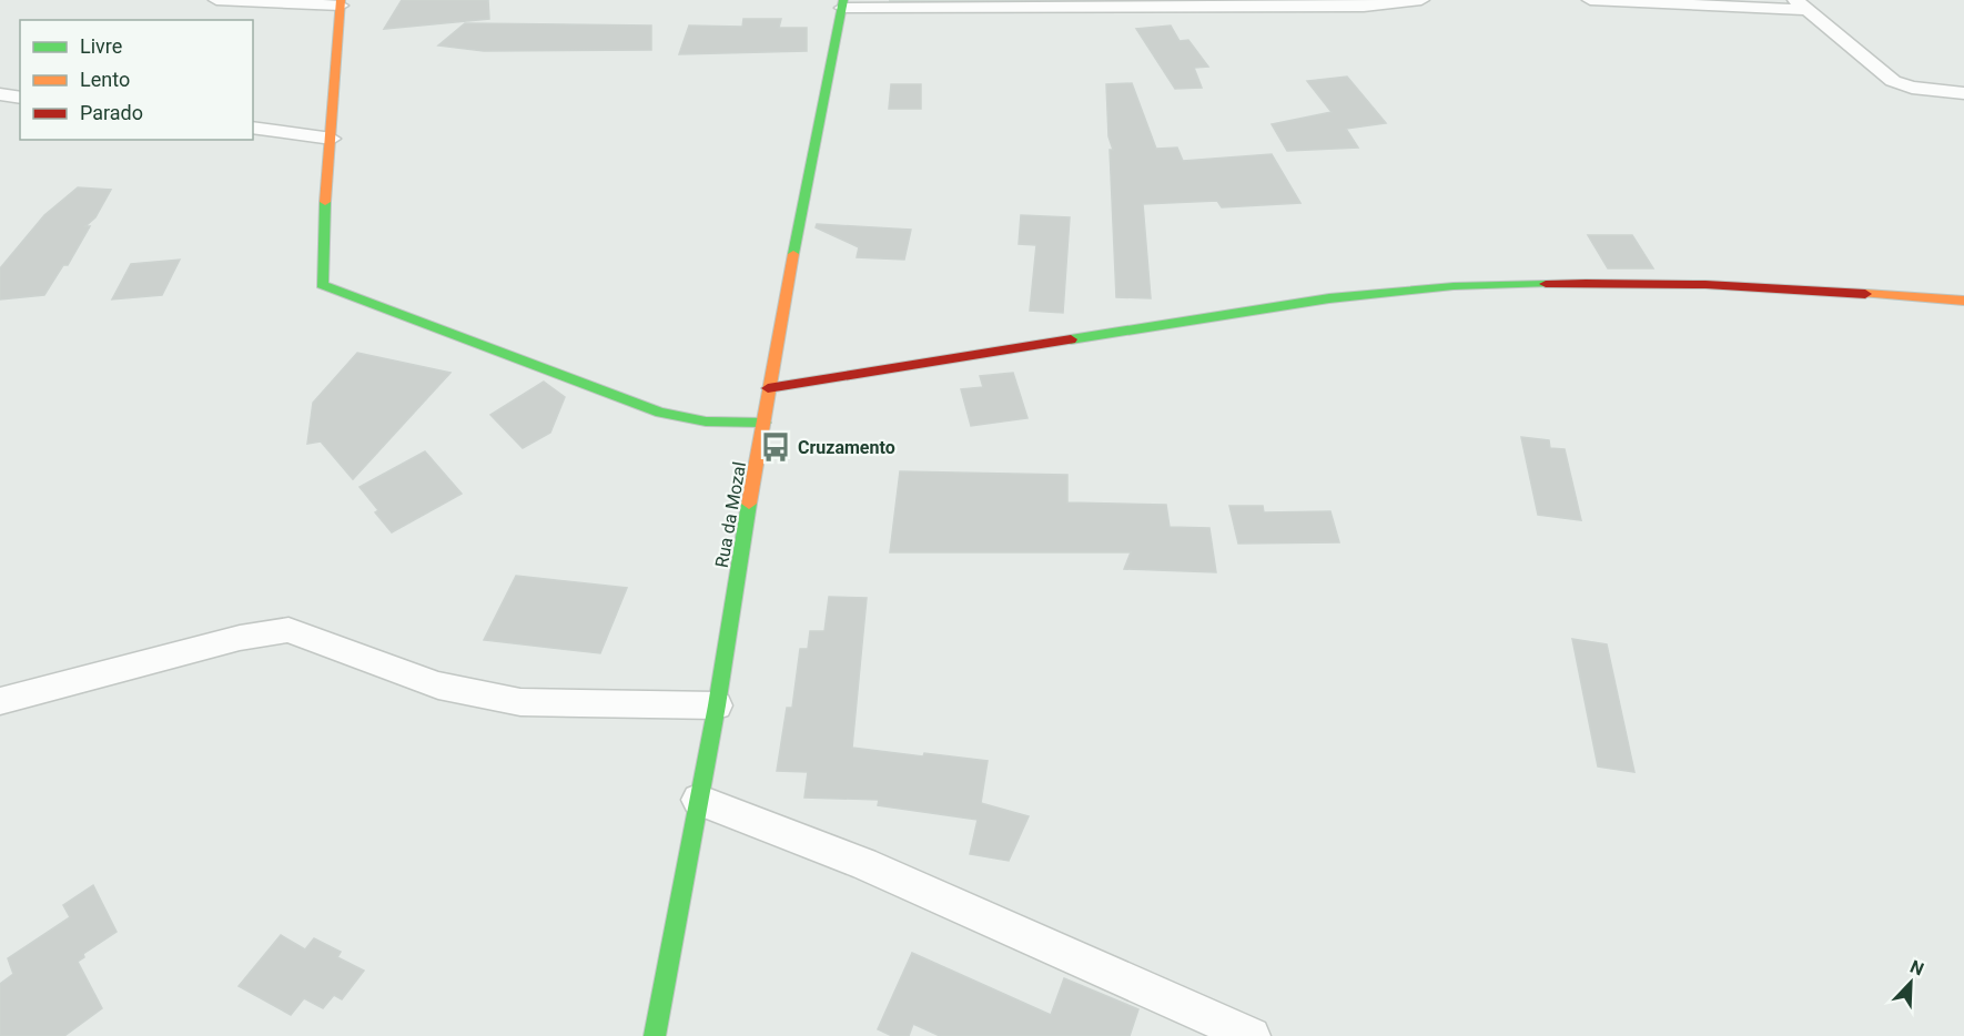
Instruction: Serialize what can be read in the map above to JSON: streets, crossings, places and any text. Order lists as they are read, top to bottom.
{
  "streets": {
    "street": ["Rua da Mozal"]
  },
  "places": {
    "bus stop": ["Cruzamento"]
  },
  "legend": ["Livre", "Lento", "Parado"],
  "north": "top right"
}
